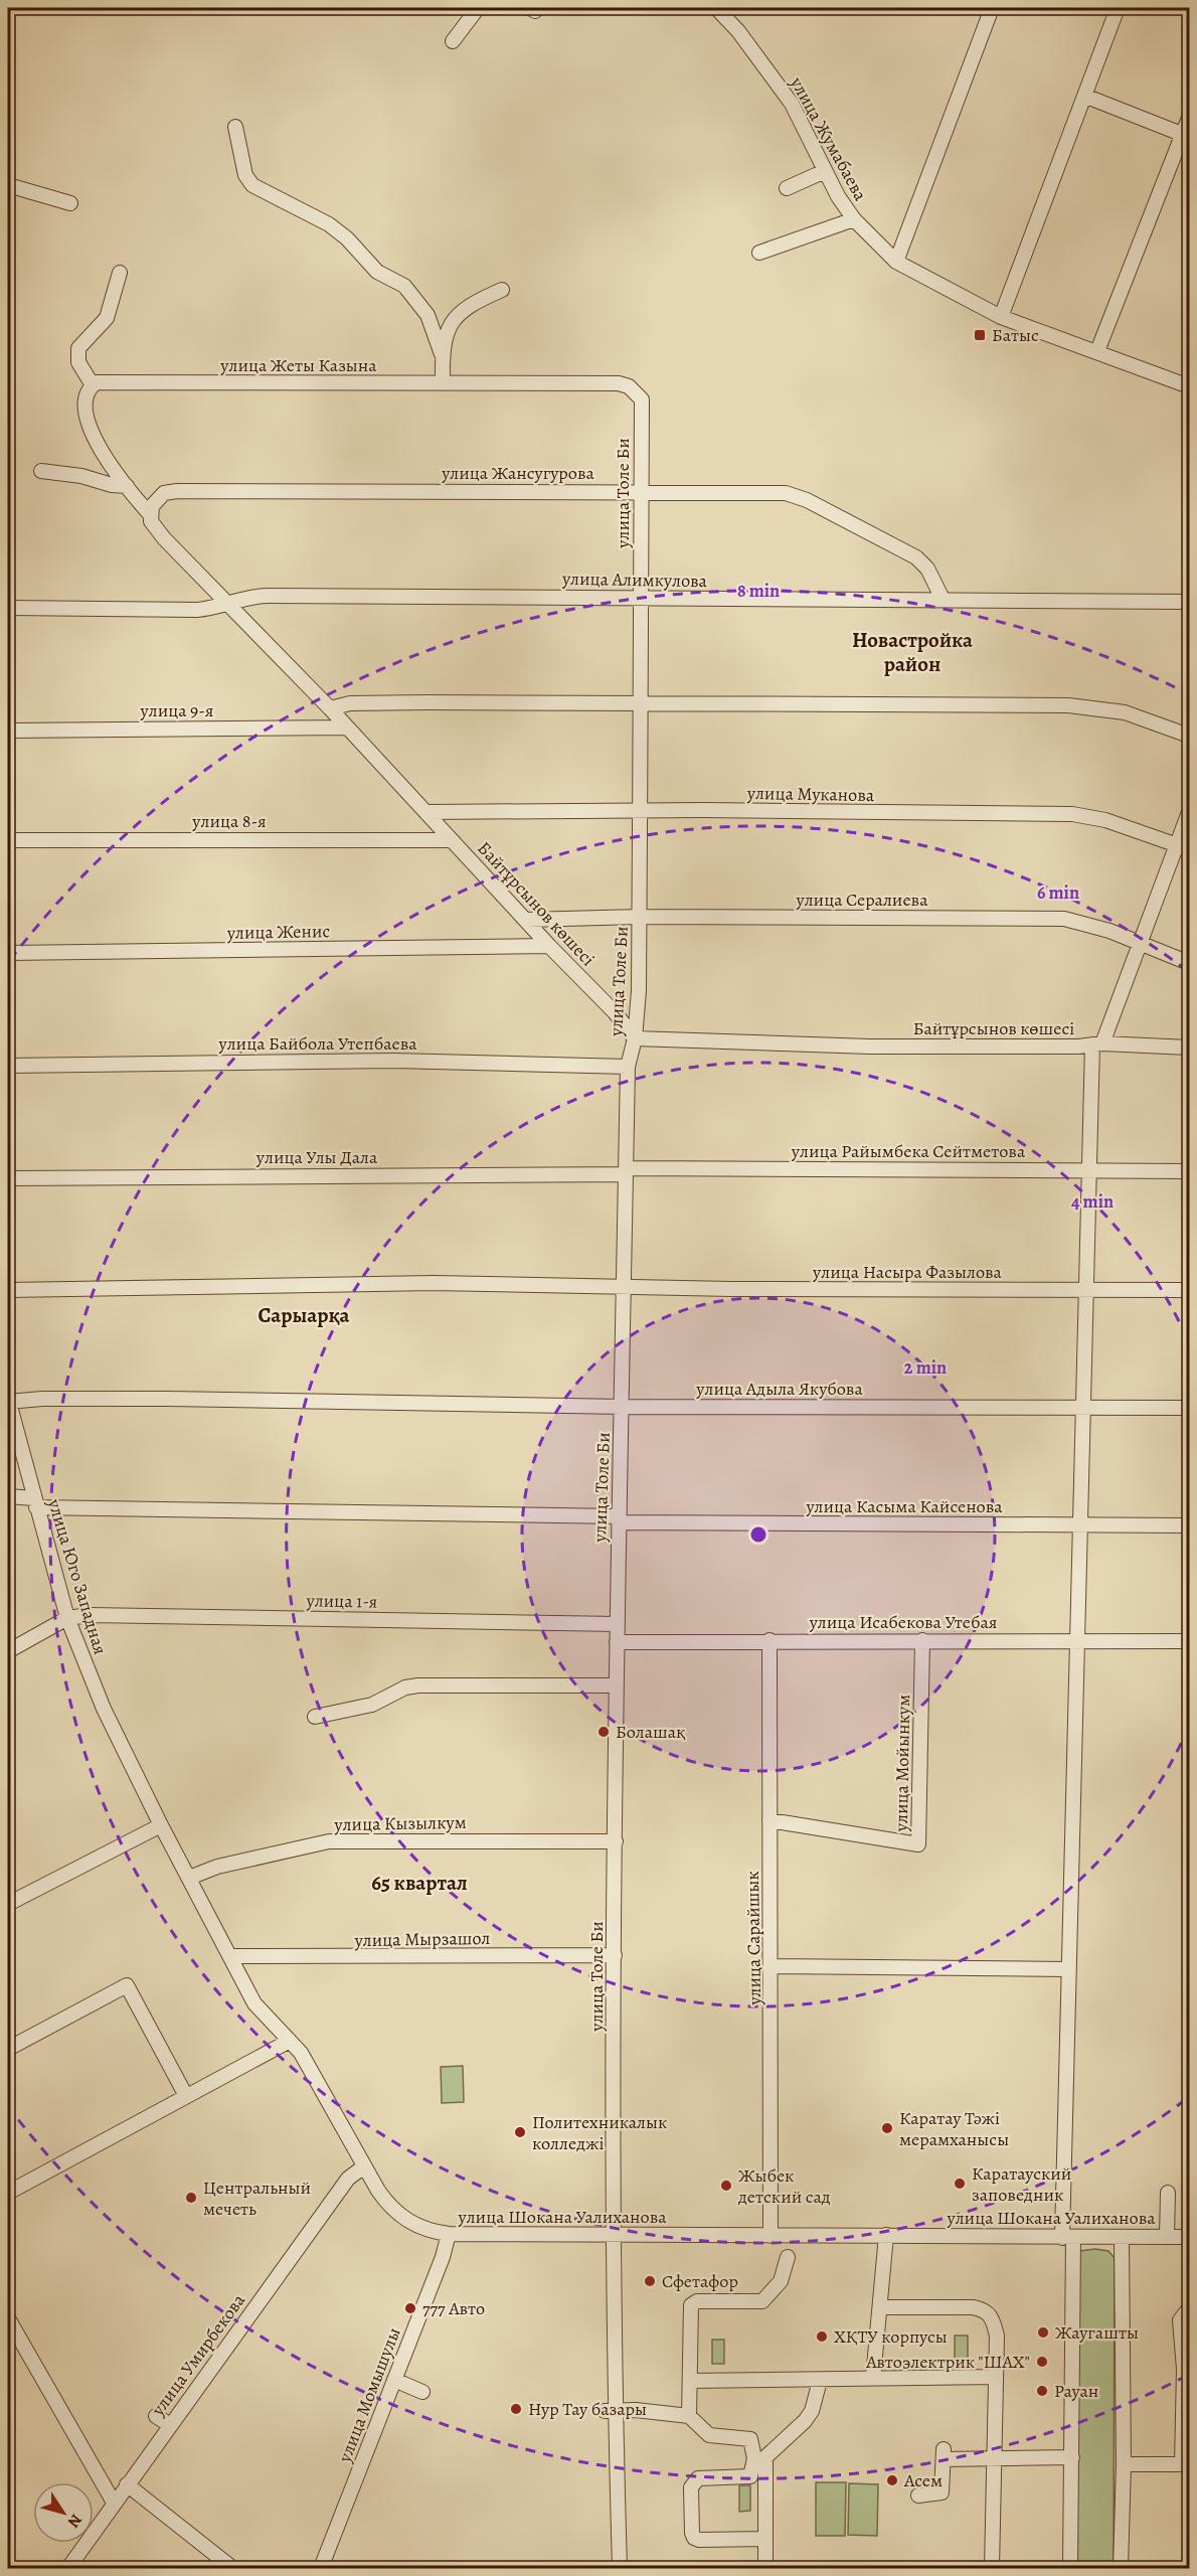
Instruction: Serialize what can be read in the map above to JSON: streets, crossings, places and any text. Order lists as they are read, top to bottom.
{
  "streets": {
    "street": [
      "улица Жумабаева",
      "улица Жеты Казына",
      "улица Жансугурова",
      "улица Толе Би",
      "улица Алимкулова",
      "улица 9-я",
      "улица Муканова",
      "улица 8-я",
      "улица Сералиева",
      "Байтұрсынов көшесі",
      "улица Женис",
      "улица Байбола Утепбаева",
      "улица Райымбека Сейтметова",
      "улица Улы Дала",
      "улица Насыра Фазылова",
      "улица Адыла Якубова",
      "улица Касыма Кайсенова",
      "улица Юго Западная",
      "улица 1-я",
      "улица Исабекова Утебая",
      "улица Мойынкум",
      "улица Кызылкум",
      "улица Сарайшык",
      "улица Мырзашол",
      "улица Шокана Уалиханова",
      "улица Умирбекова",
      "улица Момышулы"
    ]
  },
  "crossings": [
    ["улица Жеты Казына", "улица Толе Би"],
    ["улица Жансугурова", "улица Толе Би"],
    ["улица Жансугурова", "улица Алимкулова"],
    ["улица Жансугурова", "Байтұрсынов көшесі"],
    ["улица Толе Би", "улица Алимкулова"],
    ["улица Толе Би", "улица Муканова"],
    ["улица Толе Би", "улица Сералиева"],
    ["улица Толе Би", "Байтұрсынов көшесі"],
    ["улица Толе Би", "улица Байбола Утепбаева"],
    ["улица Толе Би", "улица Райымбека Сейтметова"],
    ["улица Толе Би", "улица Улы Дала"],
    ["улица Толе Би", "улица Насыра Фазылова"],
    ["улица Толе Би", "улица Адыла Якубова"],
    ["улица Толе Би", "улица Касыма Кайсенова"],
    ["улица Толе Би", "улица 1-я"],
    ["улица Толе Би", "улица Исабекова Утебая"],
    ["улица Толе Би", "улица Кызылкум"],
    ["улица Толе Би", "улица Мырзашол"],
    ["улица Толе Би", "улица Шокана Уалиханова"],
    ["улица Алимкулова", "Байтұрсынов көшесі"],
    ["улица 9-я", "Байтұрсынов көшесі"],
    ["улица Муканова", "Байтұрсынов көшесі"],
    ["улица 8-я", "Байтұрсынов көшесі"],
    ["улица Сералиева", "Байтұрсынов көшесі"],
    ["Байтұрсынов көшесі", "улица Женис"],
    ["улица Райымбека Сейтметова", "улица Улы Дала"],
    ["улица Адыла Якубова", "улица Юго Западная"],
    ["улица Касыма Кайсенова", "улица Юго Западная"],
    ["улица Юго Западная", "улица 1-я"],
    ["улица Юго Западная", "улица Шокана Уалиханова"],
    ["улица Исабекова Утебая", "улица Мойынкум"],
    ["улица Исабекова Утебая", "улица Сарайшык"],
    ["улица Мойынкум", "улица Сарайшык"],
    ["улица Кызылкум", "улица Шокана Уалиханова"],
    ["улица Сарайшык", "улица Шокана Уалиханова"],
    ["улица Мырзашол", "улица Шокана Уалиханова"],
    ["улица Шокана Уалиханова", "улица Умирбекова"],
    ["улица Шокана Уалиханова", "улица Момышулы"]
  ],
  "districts": ["Новастройка район", "Сарыарқа", "65 квартал"],
  "places": {
    "transit": ["Батыс"],
    "other": [
      "Болашақ",
      "Каратау Тәжі мерамханысы",
      "Политехникалык колледжі",
      "Каратауский заповедник",
      "Жыбек детский сад",
      "Центральный мечеть",
      "Сфетафор",
      "777 Авто",
      "Жаугашты",
      "ХҚТУ корпусы",
      "Автоэлектрик \"ШАХ\"",
      "Рауан",
      "Нур Тау базары",
      "Асем"
    ]
  },
  "north": "bottom right",
  "rings": [
    "8 min",
    "6 min",
    "4 min",
    "2 min"
  ]
}
